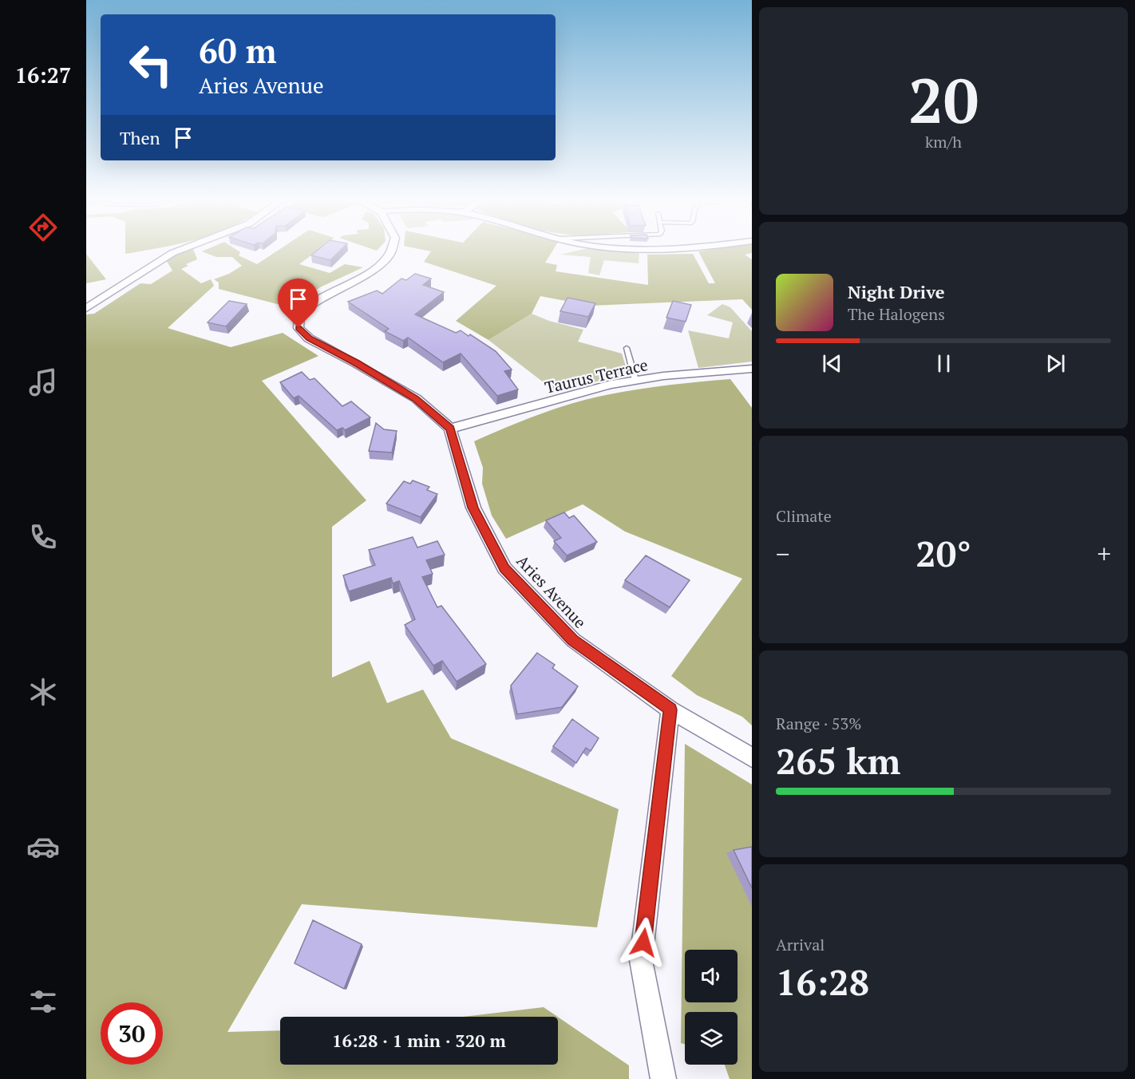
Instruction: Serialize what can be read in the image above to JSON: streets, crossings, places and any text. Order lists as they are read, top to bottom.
{
  "streets": {
    "street": ["Taurus Terrace", "Aries Avenue"]
  },
  "crossings": [
    ["Taurus Terrace", "Aries Avenue"]
  ],
  "page": {
    "tabs": "16:27",
    "tile": [
      ["20", "km/h"],
      "Climate",
      ["Range · 53%", "265 km"],
      ["Arrival", "16:28"]
    ],
    "turn": ["60 m", "Aries Avenue"],
    "then": "Then",
    "song": ["Night Drive", "The Halogens"],
    "heat": ["−", "20°", "+"],
    "limit": "30",
    "trip": "16:28 · 1 min · 320 m"
  }
}
